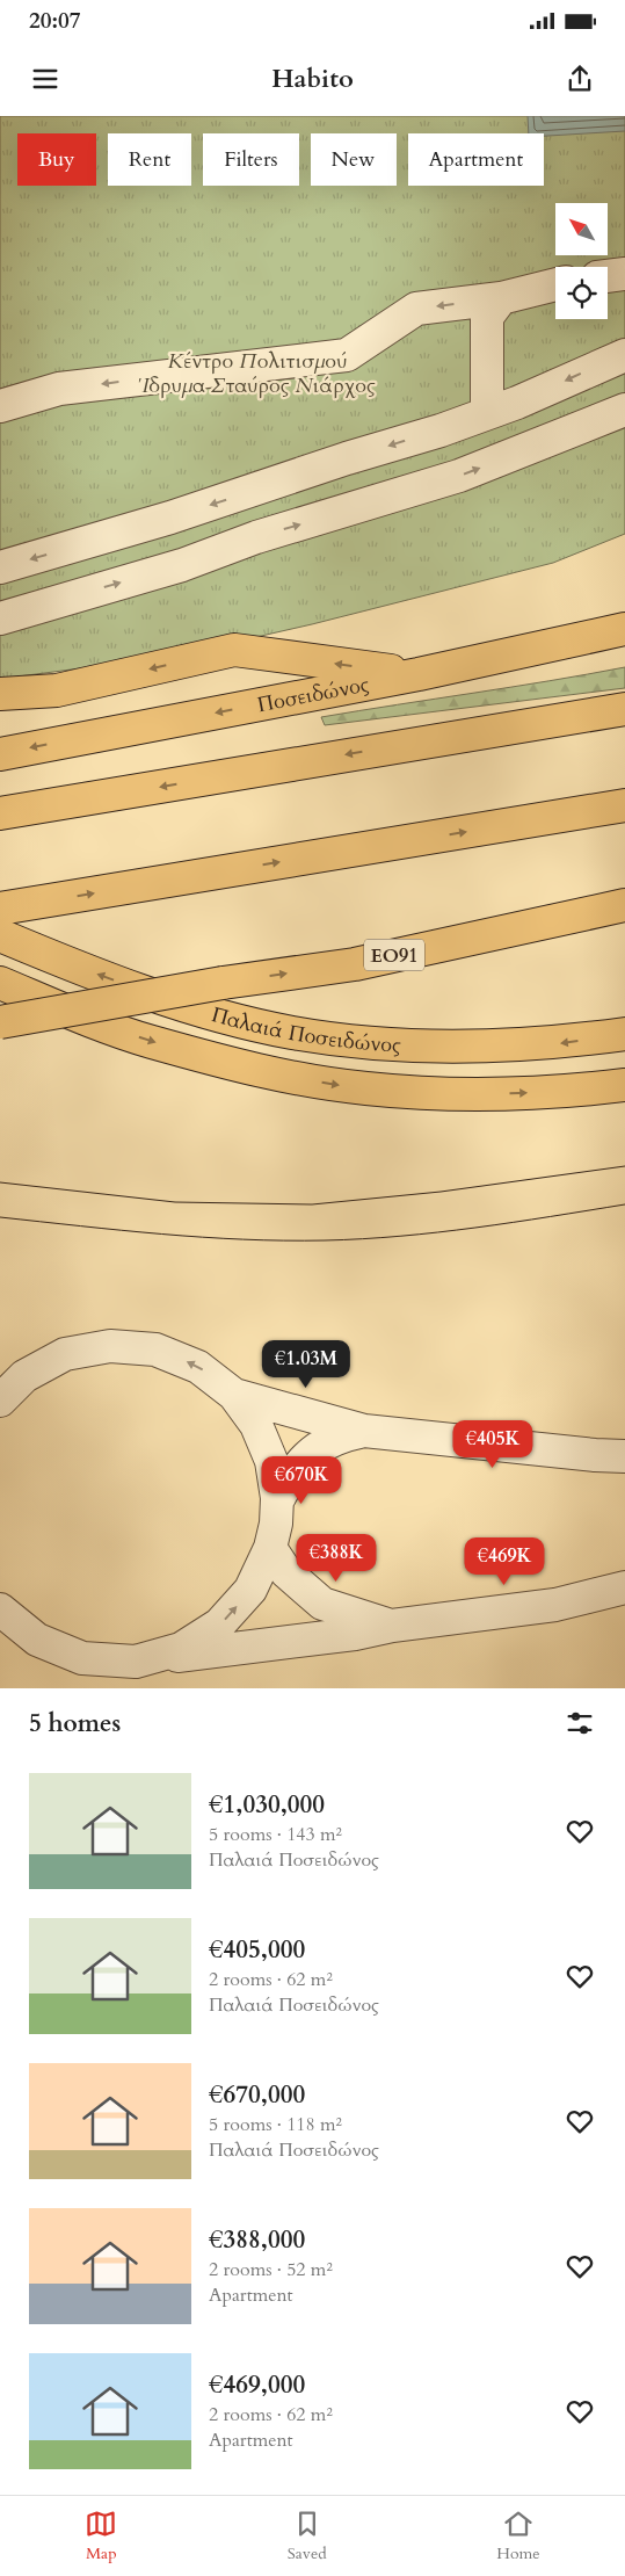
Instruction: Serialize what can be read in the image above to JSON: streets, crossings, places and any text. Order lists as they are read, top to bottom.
{
  "streets": {
    "main road": ["Ποσειδώνος", "ΕΟ91", "Παλαιά Ποσειδώνος"]
  },
  "parks": ["Κέντρο Πολιτισμού Ίδρυμα Σταύρος Νιάρχος"],
  "north": "top left",
  "page": {
    "status": "20:07",
    "header": "Habito",
    "chip": [
      "Buy",
      "Rent",
      "Filters",
      "New",
      "Apartment"
    ],
    "price": [
      "€1.03M",
      "€405K",
      "€670K",
      "€388K",
      "€469K"
    ],
    "heading": "5 homes",
    "list": [
      {
        "name": "€1,030,000",
        "note": "5 rooms · 143 m² · Παλαιά Ποσειδώνος"
      },
      {
        "name": "€405,000",
        "note": "2 rooms · 62 m² · Παλαιά Ποσειδώνος"
      },
      {
        "name": "€670,000",
        "note": "5 rooms · 118 m² · Παλαιά Ποσειδώνος"
      },
      {
        "name": "€388,000",
        "note": "2 rooms · 52 m² · Apartment"
      },
      {
        "name": "€469,000",
        "note": "2 rooms · 62 m² · Apartment"
      }
    ],
    "tabs": ["Map", "Saved", "Home"]
  }
}
